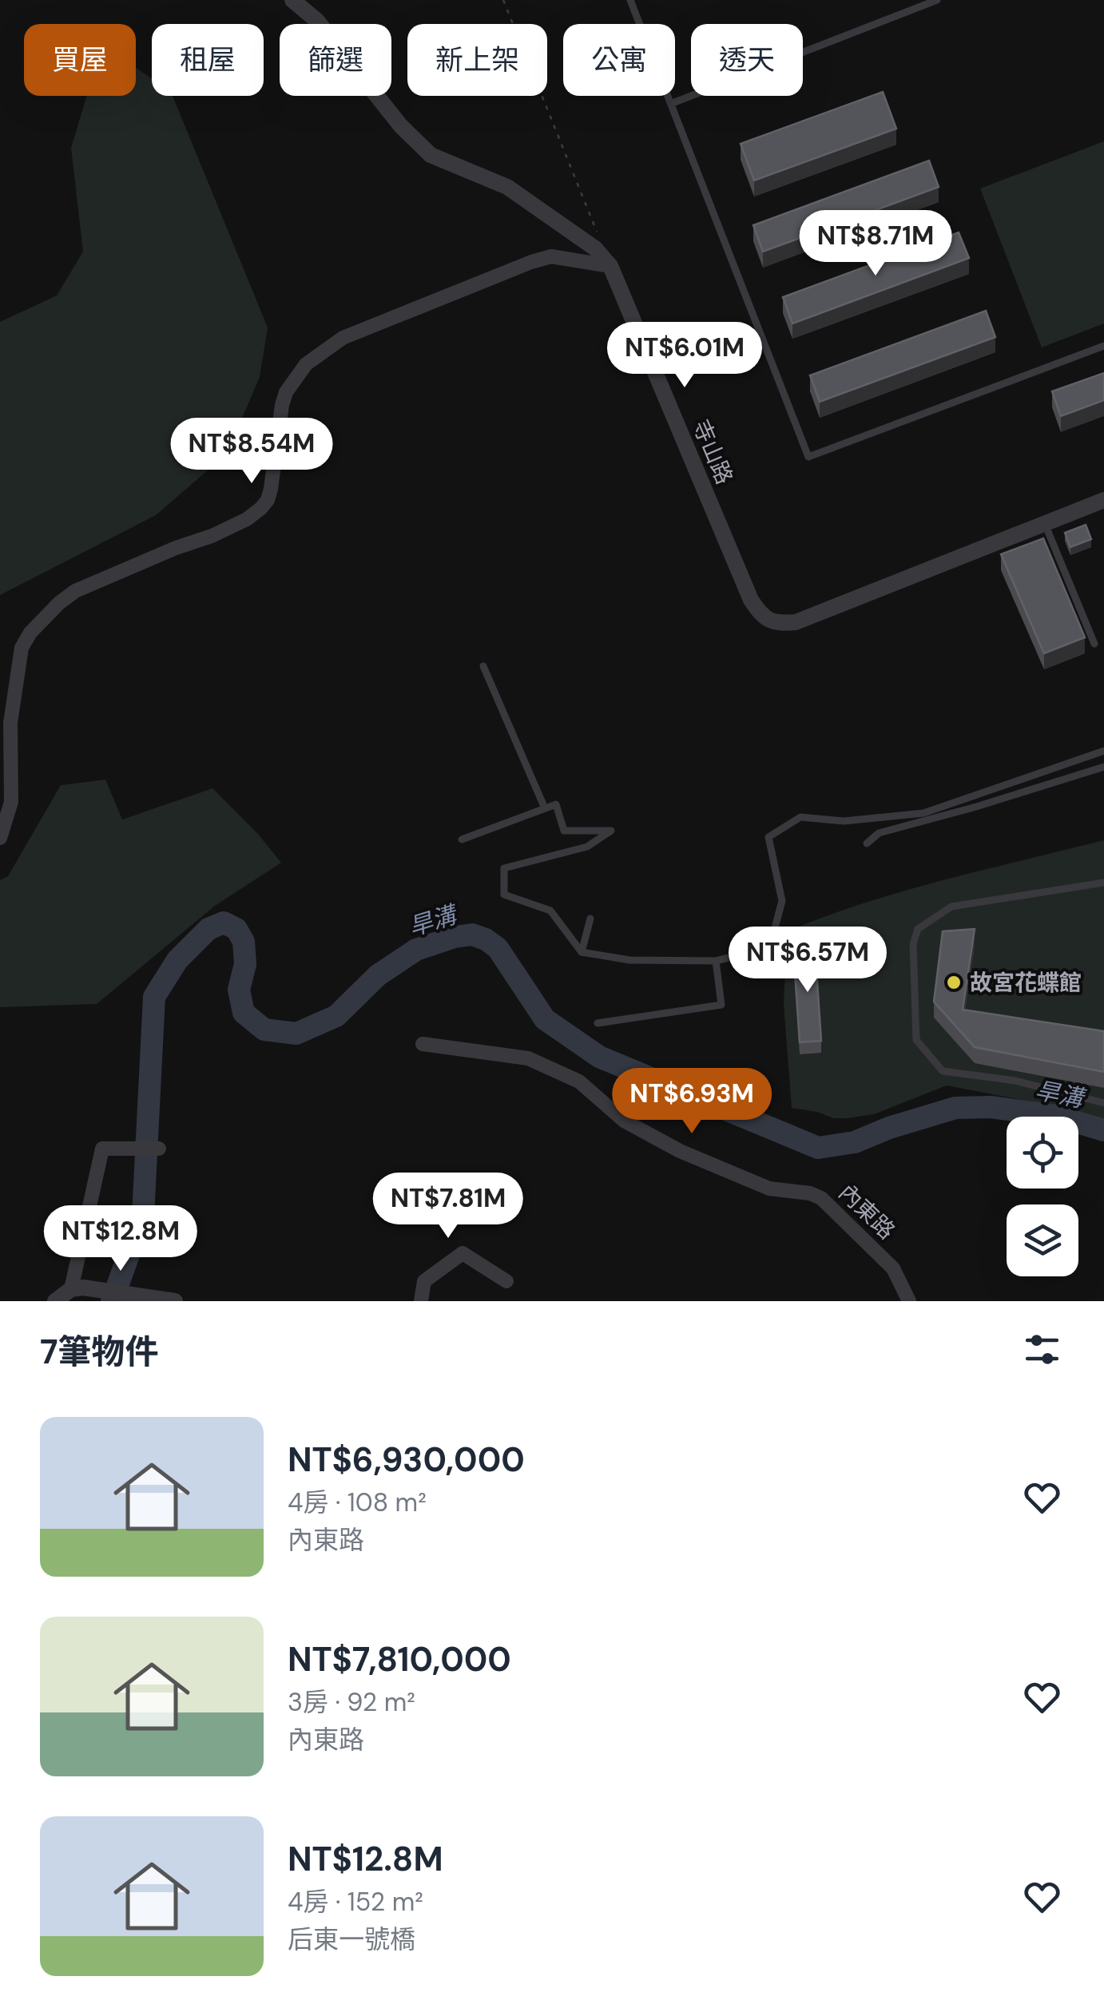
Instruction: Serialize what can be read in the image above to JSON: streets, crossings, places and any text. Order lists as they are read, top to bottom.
{
  "streets": {
    "street": ["寺山路", "內東路"]
  },
  "water": ["旱溝"],
  "places": ["故宮花蝶館"],
  "page": {
    "chip": [
      "買屋",
      "租屋",
      "篩選",
      "新上架",
      "公寓",
      "透天"
    ],
    "price": [
      "NT$8.71M",
      "NT$6.01M",
      "NT$8.54M",
      "NT$6.57M",
      "NT$6.93M",
      "NT$7.81M",
      "NT$12.8M"
    ],
    "heading": "7筆物件",
    "list": [
      {
        "name": "NT$6,930,000",
        "note": "4房 · 108 m² · 內東路"
      },
      {
        "name": "NT$7,810,000",
        "note": "3房 · 92 m² · 內東路"
      },
      {
        "name": "NT$12.8M",
        "note": "4房 · 152 m² · 后東一號橋"
      }
    ]
  }
}
